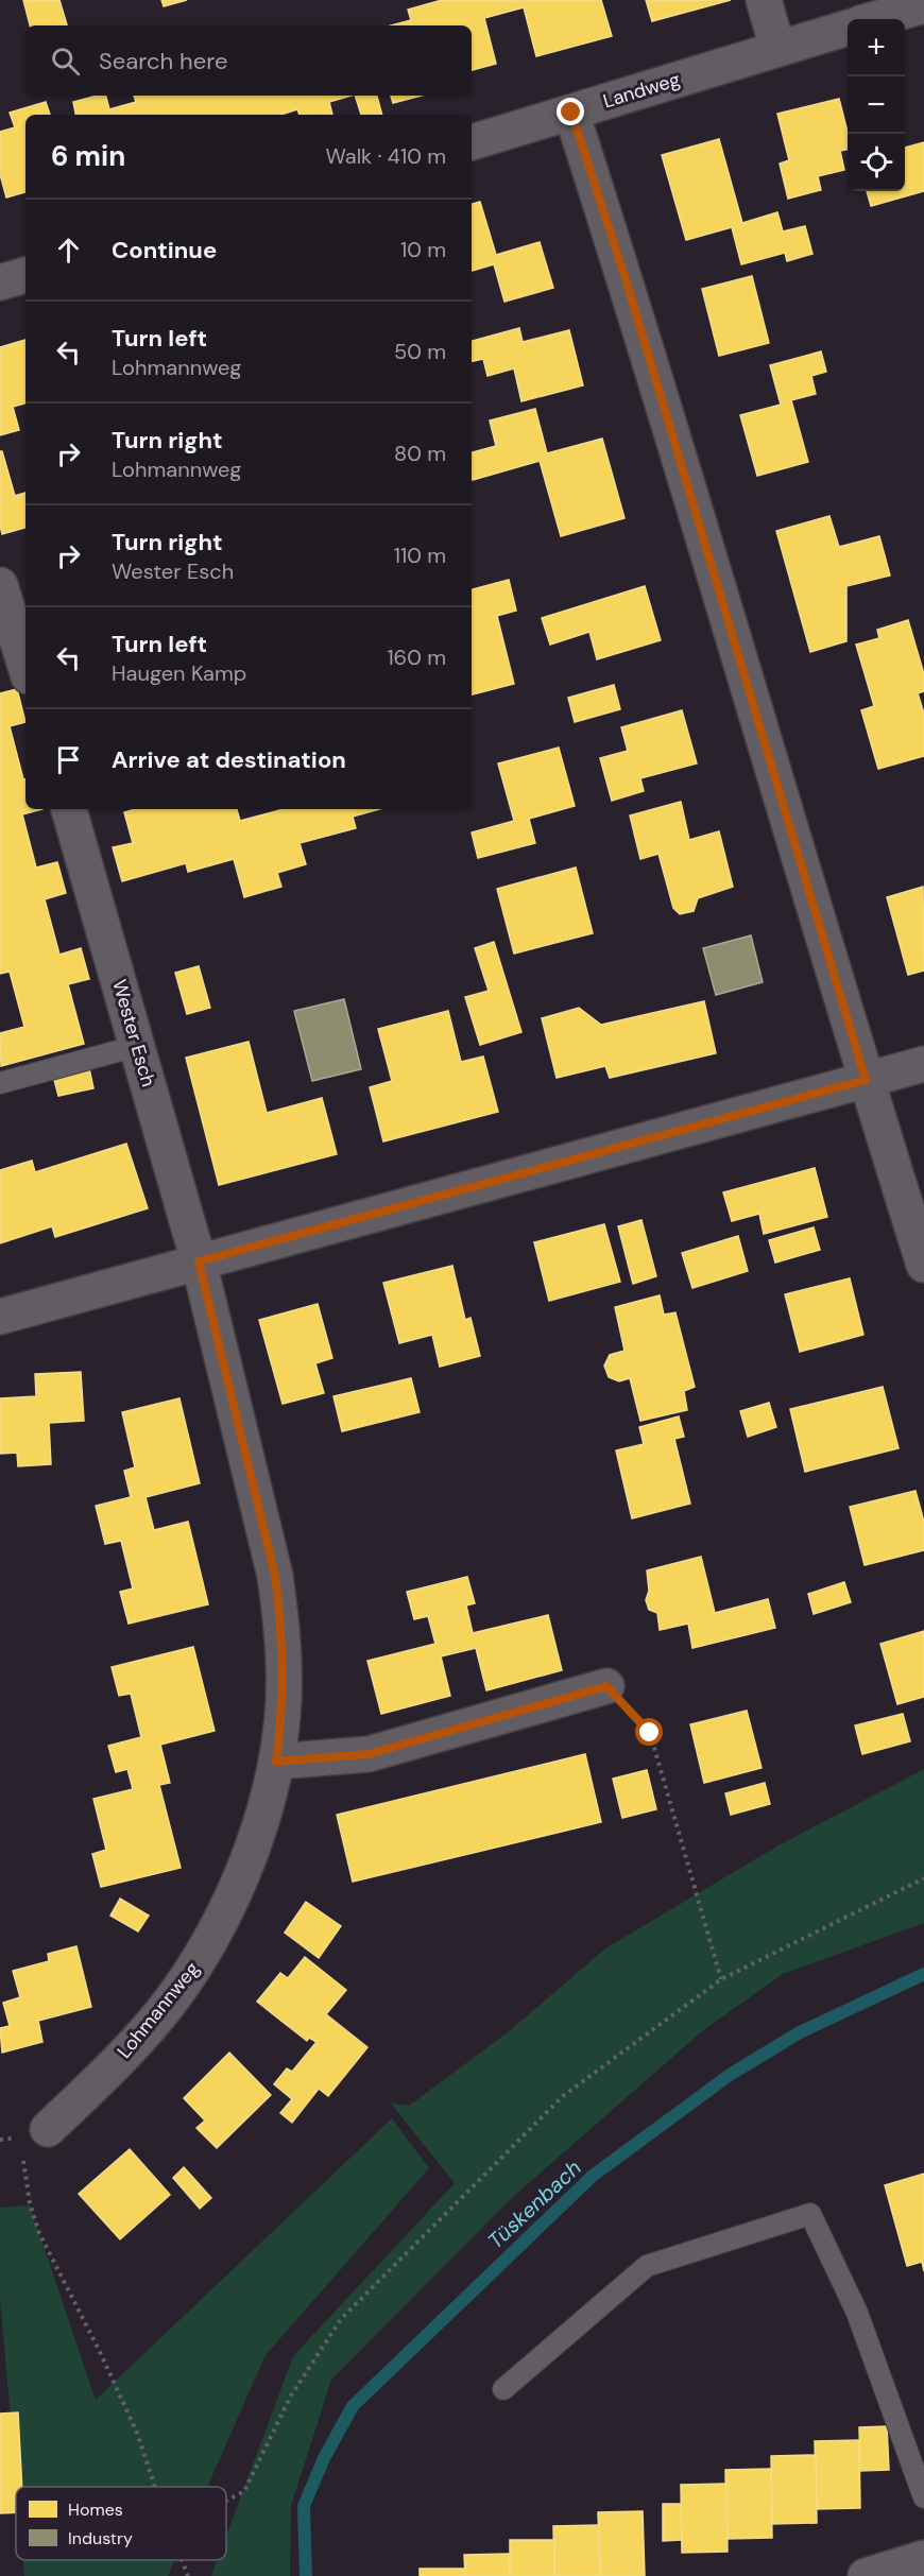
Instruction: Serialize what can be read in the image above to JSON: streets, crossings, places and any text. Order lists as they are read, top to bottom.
{
  "streets": {
    "street": ["Landweg", "Wester Esch", "Lohmannweg"]
  },
  "crossings": [
    ["Wester Esch", "Lohmannweg"]
  ],
  "water": ["Tüskenbach"],
  "legend": ["Homes", "Industry"],
  "page": {
    "map_buttons": ["+", "−"],
    "search": "Search here",
    "heading": ["6 min", "Walk · 410 m"],
    "list": [
      ["Continue", "10 m"],
      ["Turn left", "Lohmannweg", "50 m"],
      ["Turn right", "Lohmannweg", "80 m"],
      ["Turn right", "Wester Esch", "110 m"],
      ["Turn left", "Haugen Kamp", "160 m"],
      "Arrive at destination"
    ]
  }
}
